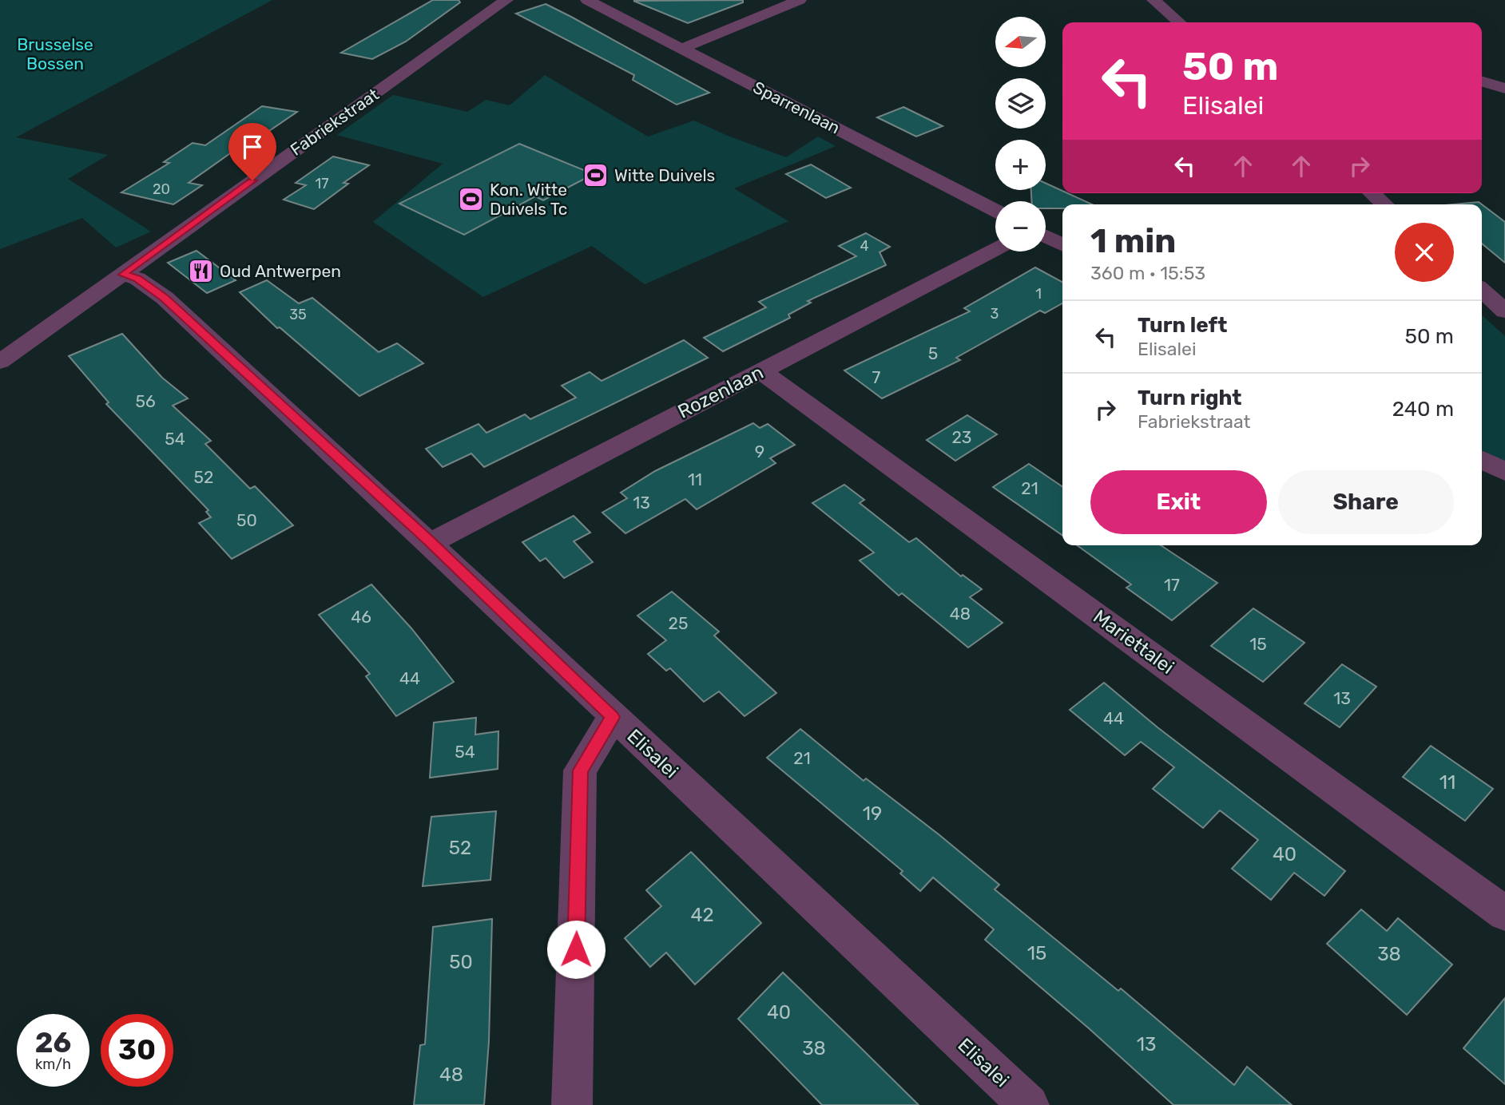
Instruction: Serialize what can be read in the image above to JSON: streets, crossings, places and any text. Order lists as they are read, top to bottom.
{
  "streets": {
    "street": [
      "Sparrenlaan",
      "Fabriekstraat",
      "Rozenlaan",
      "Mariettalei",
      "Elisalei"
    ]
  },
  "crossings": [
    ["Fabriekstraat", "Elisalei"],
    ["Rozenlaan", "Mariettalei"],
    ["Rozenlaan", "Elisalei"]
  ],
  "parks": ["Brusselse Bossen"],
  "places": {
    "sports": ["Witte Duivels", "Kon. Witte Duivels Tc"],
    "restaurant": ["Oud Antwerpen"]
  },
  "house_numbers": [
    "17",
    "20",
    "4",
    "1",
    "3",
    "35",
    "5",
    "7",
    "56",
    "23",
    "54",
    "9",
    "52",
    "11",
    "21",
    "13",
    "50",
    "17",
    "48",
    "46",
    "25",
    "15",
    "44",
    "13",
    "44",
    "54",
    "21",
    "11",
    "19",
    "52",
    "40",
    "42",
    "15",
    "38",
    "50",
    "40",
    "13",
    "38",
    "48"
  ],
  "north": "left",
  "page": {
    "map_buttons": ["+", "−"],
    "turn": ["50 m", "Elisalei"],
    "heading": ["1 min", "360 m · 15:53"],
    "list": [
      {
        "name": "Turn left",
        "note": "Elisalei",
        "value": "50 m"
      },
      {
        "name": "Turn right",
        "note": "Fabriekstraat",
        "value": "240 m"
      }
    ],
    "buttons": ["Exit", "Share"],
    "speed": "26 km/h",
    "limit": "30"
  }
}
